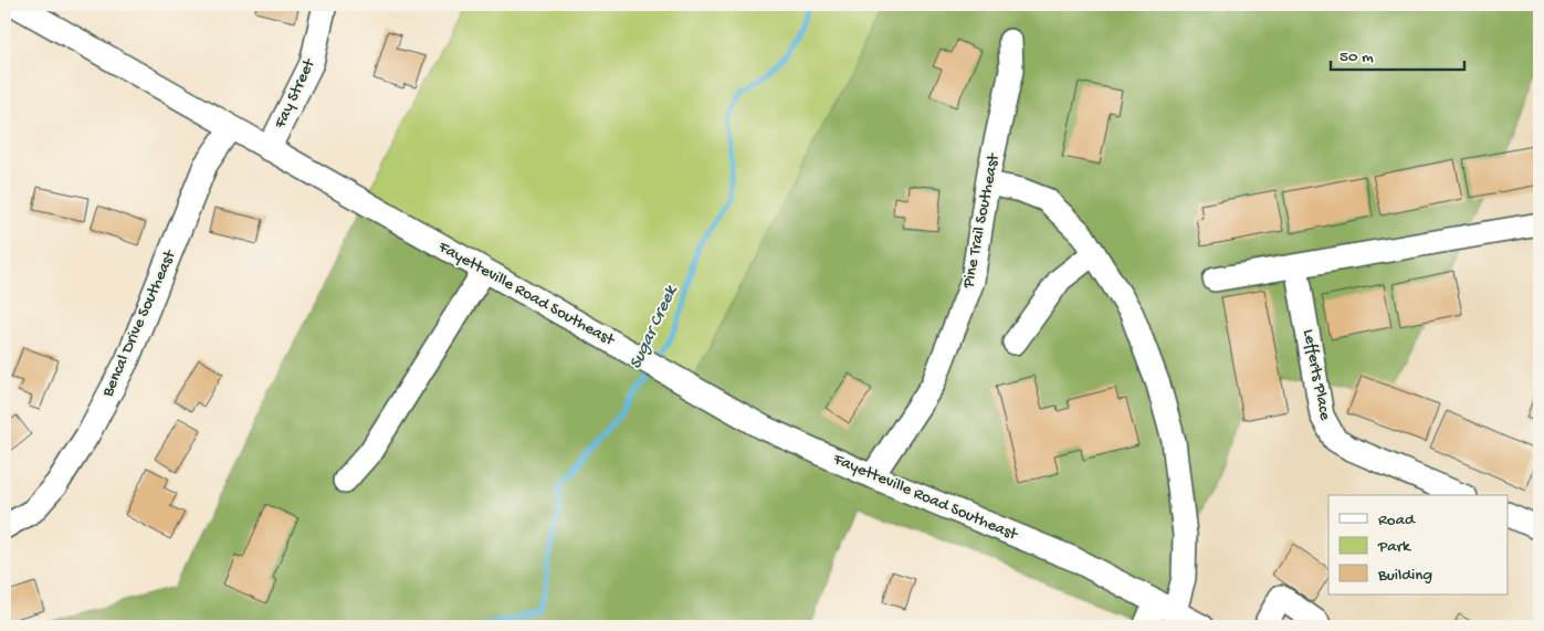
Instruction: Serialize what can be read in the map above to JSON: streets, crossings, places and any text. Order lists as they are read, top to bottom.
{
  "streets": {
    "street": [
      "Fay Street",
      "Pine Trail Southeast",
      "Fayetteville Road Southeast",
      "Bencal Drive Southeast",
      "Lefferts Place"
    ]
  },
  "crossings": [
    ["Fay Street", "Fayetteville Road Southeast"],
    ["Pine Trail Southeast", "Fayetteville Road Southeast"],
    ["Fayetteville Road Southeast", "Bencal Drive Southeast"]
  ],
  "water": ["Sugar Creek"],
  "legend": ["Road", "Park", "Building"],
  "scale_bar": "50 m"
}
